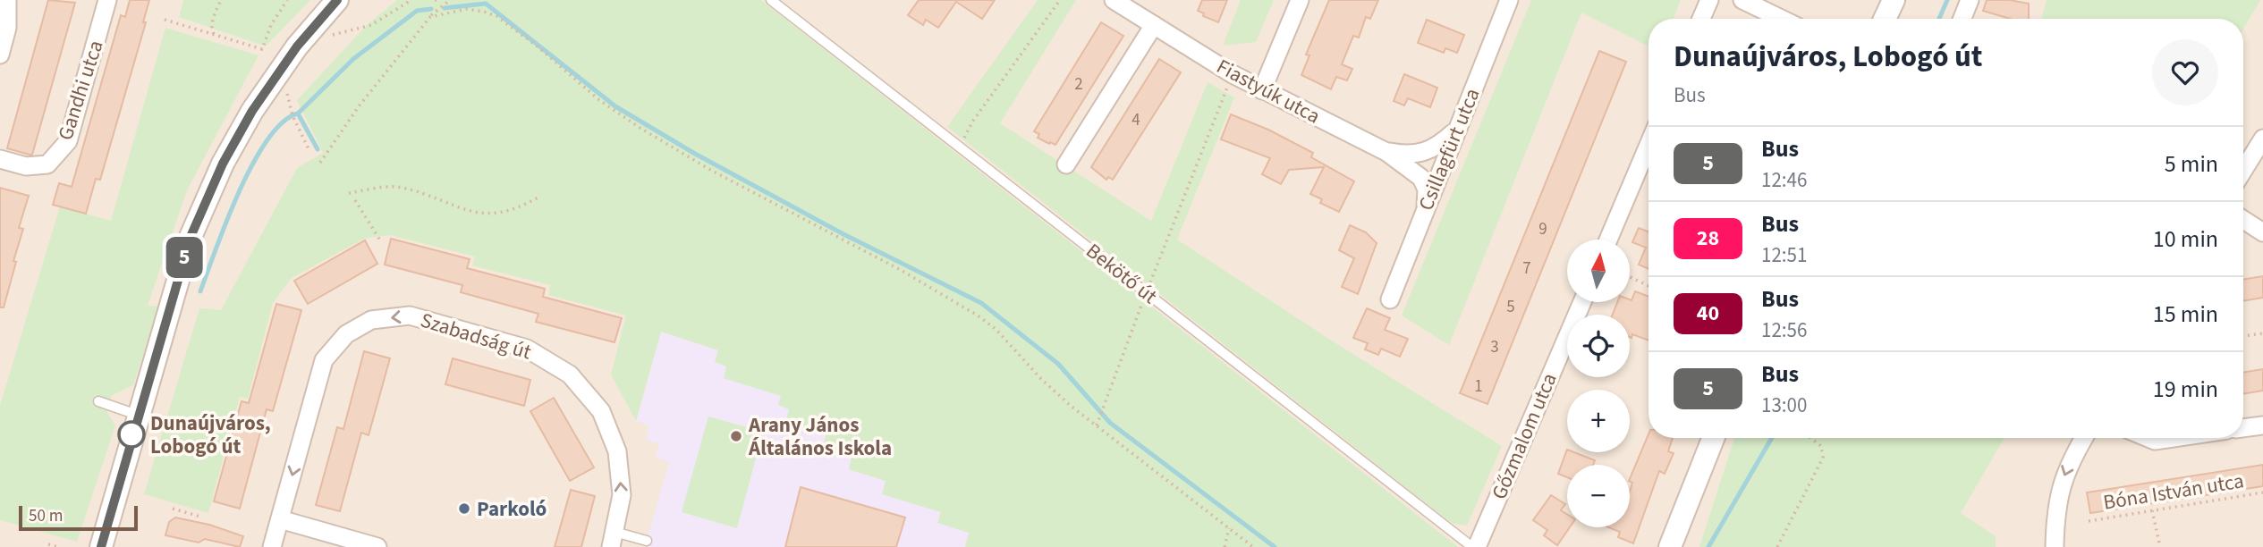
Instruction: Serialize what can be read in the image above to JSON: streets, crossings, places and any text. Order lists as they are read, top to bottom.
{
  "streets": {
    "street": [
      "Gandhi utca",
      "Fiastyúk utca",
      "Csillagfürt utca",
      "Szabadság út",
      "Gőzmalom utca"
    ],
    "lane": ["Bekötő út"],
    "path": ["Bóna István utca"]
  },
  "crossings": [
    ["Fiastyúk utca", "Csillagfürt utca"],
    ["Bekötő út", "Gőzmalom utca"]
  ],
  "places": ["Dunaújváros, Lobogó út", "Arany János Általános Iskola", "Parkoló"],
  "lines": ["bus line 5"],
  "house_numbers": [
    "2",
    "4",
    "9",
    "7",
    "5",
    "3",
    "1"
  ],
  "scale_bar": "50 m",
  "north": "top",
  "page": {
    "on_map": "5",
    "heading": ["Dunaújváros, Lobogó út", "Bus"],
    "list": [
      {
        "mark": "5",
        "name": "Bus",
        "note": "12:46",
        "value": "5 min"
      },
      {
        "mark": "28",
        "name": "Bus",
        "note": "12:51",
        "value": "10 min"
      },
      {
        "mark": "40",
        "name": "Bus",
        "note": "12:56",
        "value": "15 min"
      },
      {
        "mark": "5",
        "name": "Bus",
        "note": "13:00",
        "value": "19 min"
      }
    ],
    "map_buttons": ["+", "−"],
    "scale": "50 m"
  }
}
